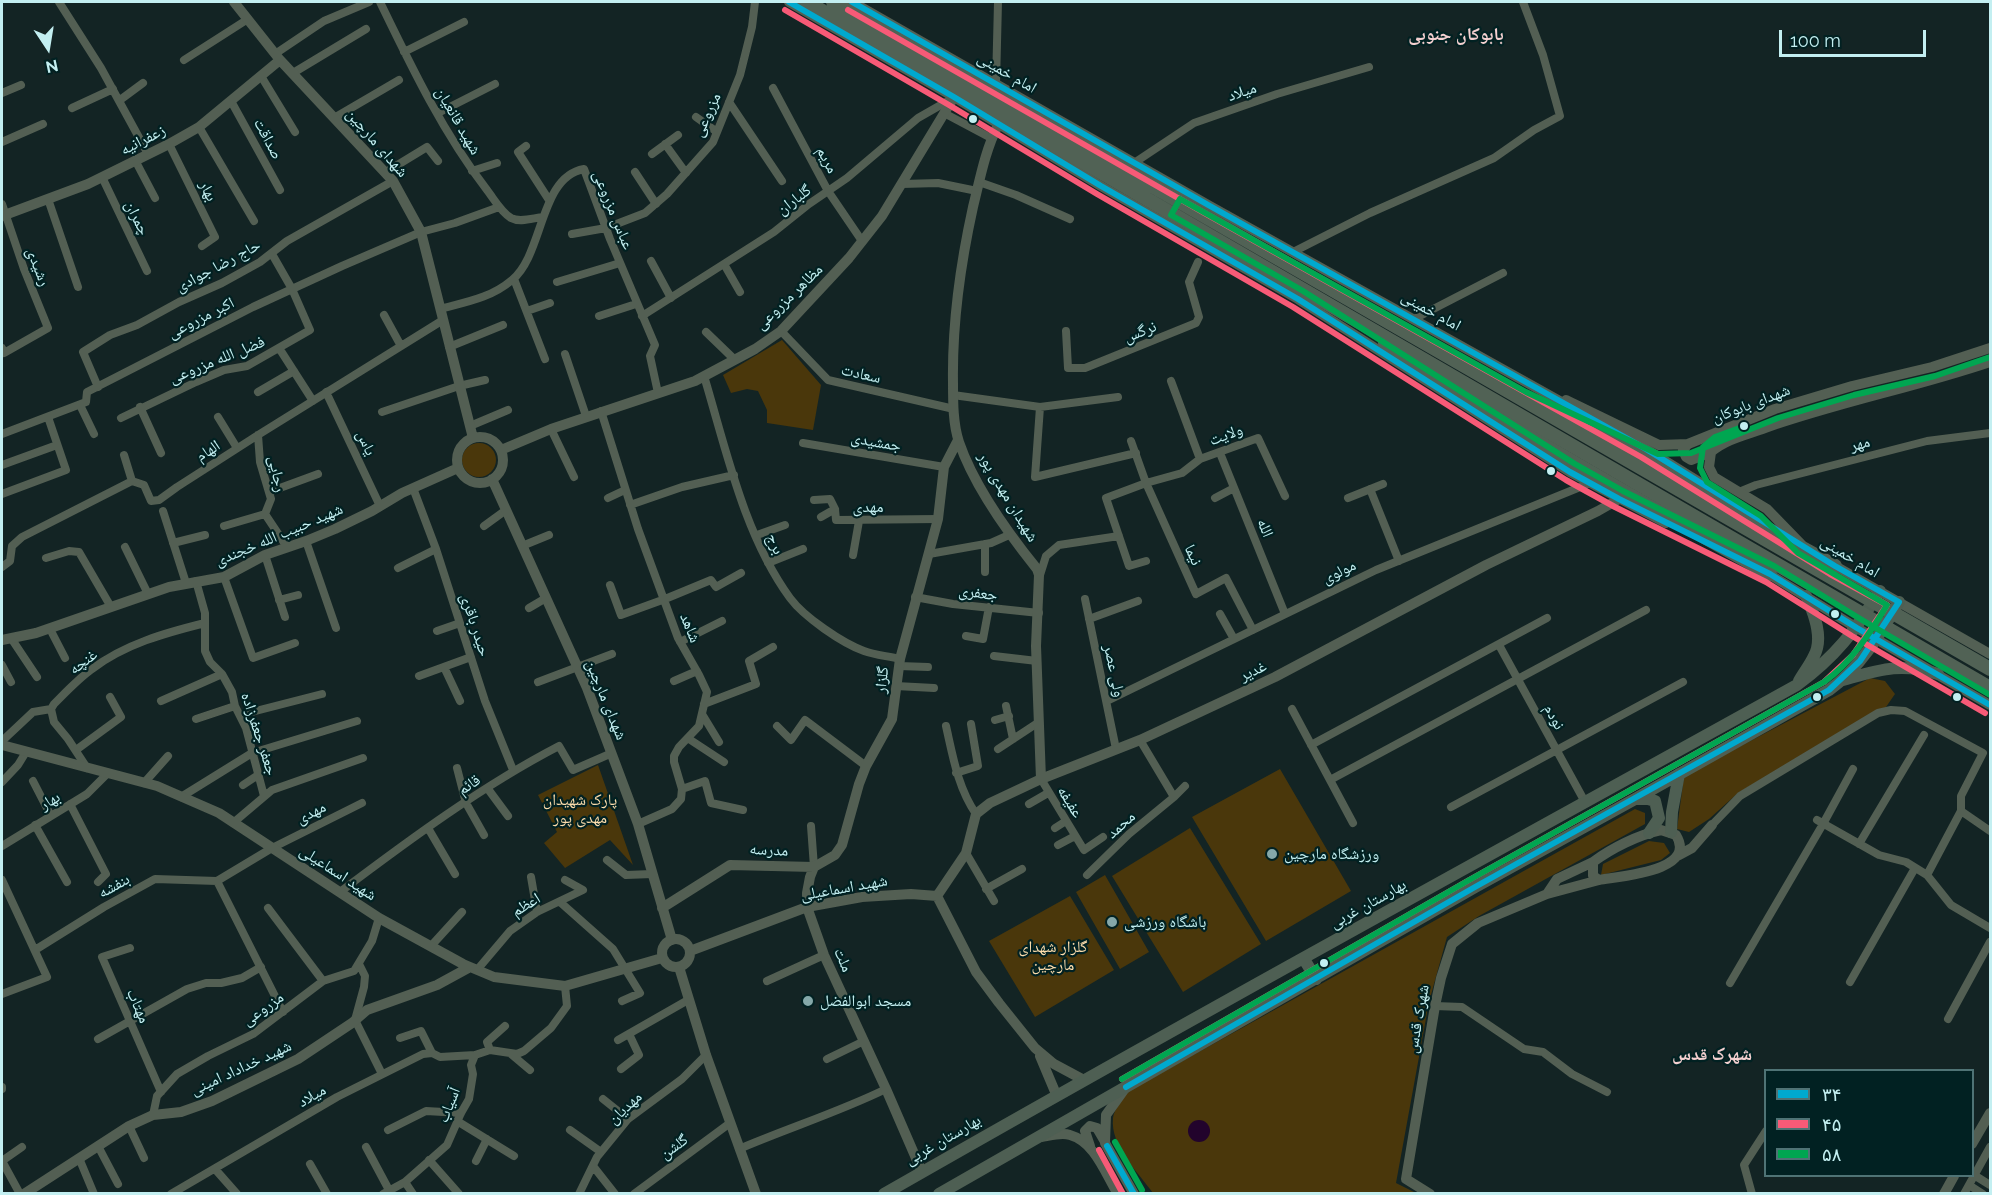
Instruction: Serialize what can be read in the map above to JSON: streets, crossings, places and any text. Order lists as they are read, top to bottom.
{
  "streets": {
    "main road": ["امام خمینی", "بهارستان غربی"],
    "street": [
      "میلاد",
      "مزروعی",
      "شهید قانعیان",
      "صداقت",
      "زعفرانیه",
      "شهدای مارچین",
      "مریم",
      "بهار",
      "گلباران",
      "عباس مزروعی",
      "چمران",
      "حاج رضا جوادی",
      "رشیدی",
      "مظاهر مزروعی",
      "اکبر مزروعی",
      "نرگس",
      "فضل الله مزروعی",
      "سعادت",
      "شهدای بابوکان",
      "ولایت",
      "جمشیدی",
      "یاس",
      "مهر",
      "الهام",
      "رجایی",
      "شهیدان مهدی پور",
      "مهدی",
      "الله",
      "شهید حبیب الله خجندی",
      "برج",
      "نیما",
      "مولوی",
      "جعفری",
      "حیدر باقری",
      "شاهد",
      "غنچه",
      "ولی عصر",
      "غدیر",
      "گلزار",
      "نودم",
      "جعفر جعفرزاده",
      "قائم",
      "عفیفه",
      "محمد",
      "مدرسه",
      "شهید اسماعیلی",
      "بنفشه",
      "اعظم",
      "ملت",
      "مهتاب",
      "شهرک قدس",
      "شهید خداداد امینی",
      "آسیاب",
      "مهدیان",
      "گلشن"
    ]
  },
  "crossings": [
    ["امام خمینی", "میلاد"],
    ["امام خمینی", "شهدای بابوکان"],
    ["امام خمینی", "بهارستان غربی"],
    ["میلاد", "آسیاب"],
    ["مزروعی", "عباس مزروعی"],
    ["مزروعی", "شهید اسماعیلی"],
    ["مزروعی", "مهتاب"],
    ["مزروعی", "شهید خداداد امینی"],
    ["شهید قانعیان", "عباس مزروعی"],
    ["شهید قانعیان", "اکبر مزروعی"],
    ["صداقت", "زعفرانیه"],
    ["زعفرانیه", "شهدای مارچین"],
    ["زعفرانیه", "بهار"],
    ["زعفرانیه", "چمران"],
    ["زعفرانیه", "رشیدی"],
    ["شهدای مارچین", "عباس مزروعی"],
    ["شهدای مارچین", "حاج رضا جوادی"],
    ["شهدای مارچین", "مظاهر مزروعی"],
    ["شهدای مارچین", "اکبر مزروعی"],
    ["شهدای مارچین", "الهام"],
    ["شهدای مارچین", "شهید حبیب الله خجندی"],
    ["شهدای مارچین", "قائم"],
    ["شهدای مارچین", "مدرسه"],
    ["شهدای مارچین", "شهید اسماعیلی"],
    ["مریم", "گلباران"],
    ["مریم", "مظاهر مزروعی"],
    ["بهار", "شهید اسماعیلی"],
    ["گلباران", "عباس مزروعی"],
    ["گلباران", "مظاهر مزروعی"],
    ["عباس مزروعی", "مظاهر مزروعی"],
    ["عباس مزروعی", "الهام"],
    ["حاج رضا جوادی", "اکبر مزروعی"],
    ["حاج رضا جوادی", "فضل الله مزروعی"],
    ["مظاهر مزروعی", "سعادت"],
    ["مظاهر مزروعی", "شهید حبیب الله خجندی"],
    ["مظاهر مزروعی", "برج"],
    ["مظاهر مزروعی", "شاهد"],
    ["اکبر مزروعی", "فضل الله مزروعی"],
    ["سعادت", "شهیدان مهدی پور"],
    ["ولایت", "الله"],
    ["ولایت", "نیما"],
    ["جمشیدی", "گلزار"],
    ["یاس", "الهام"],
    ["یاس", "شهید حبیب الله خجندی"],
    ["الهام", "رجایی"],
    ["رجایی", "شهید حبیب الله خجندی"],
    ["شهیدان مهدی پور", "گلزار"],
    ["مهدی", "گلزار"],
    ["مهدی", "شهید اسماعیلی"],
    ["مهدی", "بنفشه"],
    ["الله", "مولوی"],
    ["شهید حبیب الله خجندی", "حیدر باقری"],
    ["شهید حبیب الله خجندی", "جعفر جعفرزاده"],
    ["برج", "گلزار"],
    ["نیما", "مولوی"],
    ["مولوی", "ولی عصر"],
    ["جعفری", "گلزار"],
    ["حیدر باقری", "قائم"],
    ["غنچه", "جعفر جعفرزاده"],
    ["ولی عصر", "غدیر"],
    ["غدیر", "عفیفه"],
    ["گلزار", "مدرسه"],
    ["نودم", "بهارستان غربی"],
    ["قائم", "شهید اسماعیلی"],
    ["شهید اسماعیلی", "اعظم"],
    ["شهید اسماعیلی", "ملت"],
    ["شهید اسماعیلی", "شهید خداداد امینی"],
    ["بهارستان غربی", "ملت"],
    ["اعظم", "شهید خداداد امینی"]
  ],
  "districts": ["بابوکان جنوبی", "شهرک قدس"],
  "parks": ["پارک شهیدان مهدی پور", "گلزار شهدای مارچین"],
  "places": ["ورزشگاه مارچین", "باشگاه ورزشی", "مسجد ابوالفضل"],
  "lines": ["transit line ۳۴", "transit line ۴۵", "transit line ۵۸"],
  "legend": ["۳۴", "۴۵", "۵۸"],
  "scale_bar": "100 m",
  "north": "bottom"
}
